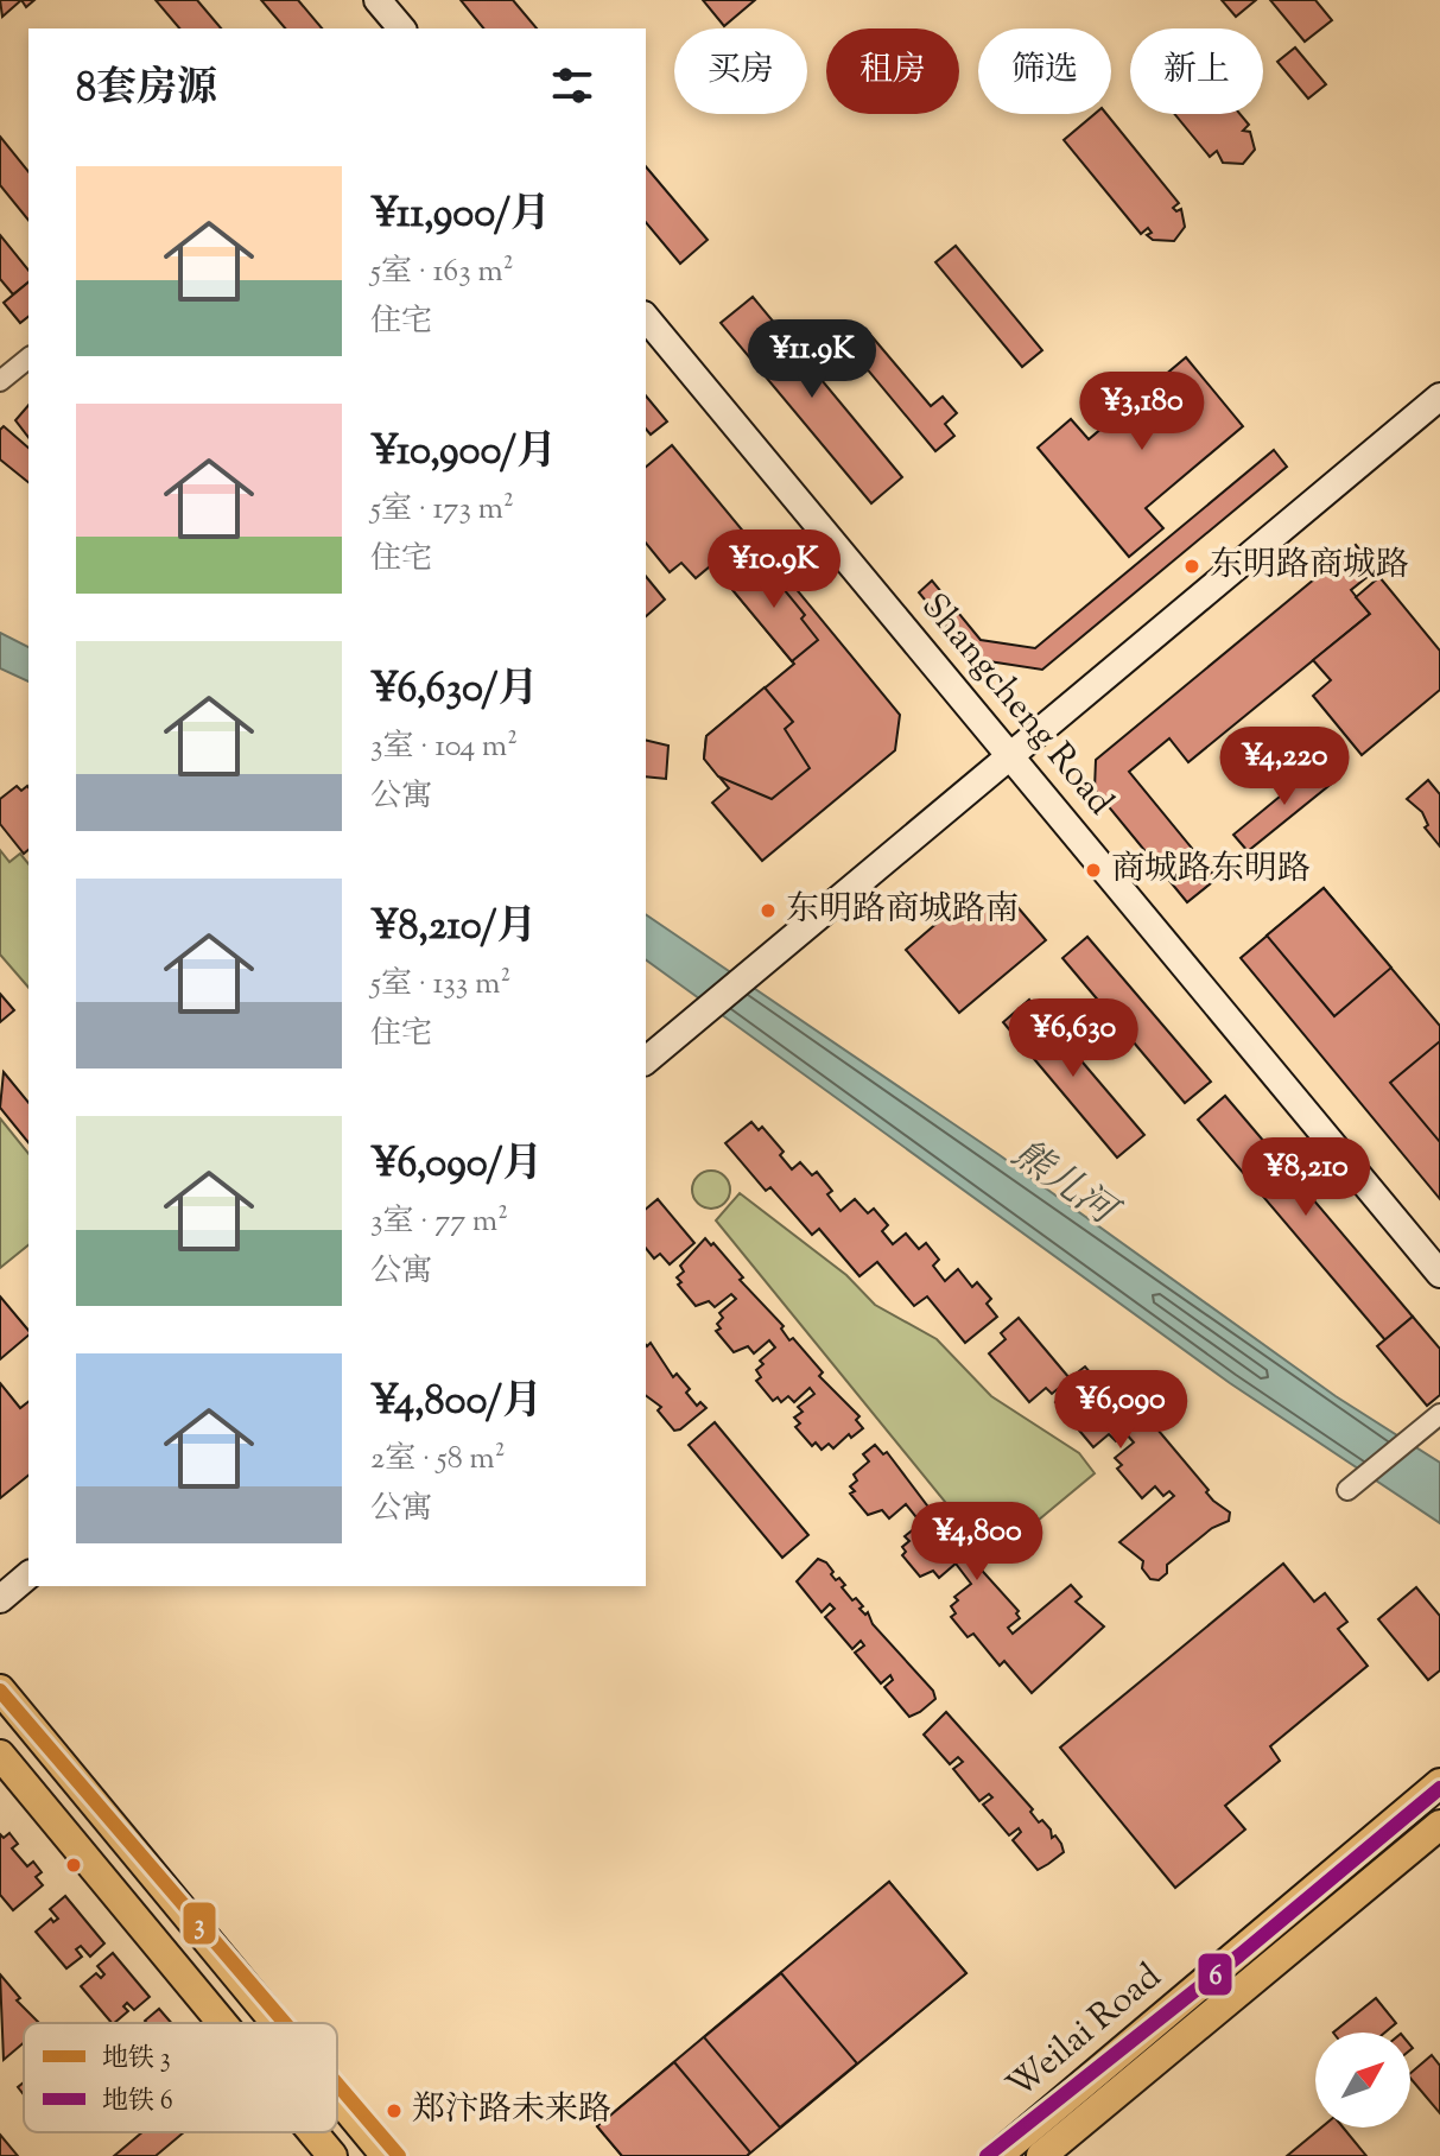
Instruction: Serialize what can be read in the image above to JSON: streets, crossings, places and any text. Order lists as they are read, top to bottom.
{
  "streets": {
    "main road": ["Weilai Road"],
    "street": ["Shangcheng Road"]
  },
  "water": ["熊儿河"],
  "places": [
    "东明路商城路",
    "商城路东明路",
    "东明路商城路南",
    "郑汴路未来路"
  ],
  "lines": ["metro line 3", "metro line 6"],
  "legend": ["地铁 3", "地铁 6"],
  "north": "top right",
  "page": {
    "chip": [
      "买房",
      "租房",
      "筛选",
      "新上"
    ],
    "heading": "8套房源",
    "list": [
      {
        "name": "¥11,900/月",
        "note": "5室 · 163 m² · 住宅"
      },
      {
        "name": "¥10,900/月",
        "note": "5室 · 173 m² · 住宅"
      },
      {
        "name": "¥6,630/月",
        "note": "3室 · 104 m² · 公寓"
      },
      {
        "name": "¥8,210/月",
        "note": "5室 · 133 m² · 住宅"
      },
      {
        "name": "¥6,090/月",
        "note": "3室 · 77 m² · 公寓"
      },
      {
        "name": "¥4,800/月",
        "note": "2室 · 58 m² · 公寓"
      }
    ],
    "price": [
      "¥11.9K",
      "¥3,180",
      "¥10.9K",
      "¥4,220",
      "¥6,630",
      "¥8,210",
      "¥6,090",
      "¥4,800"
    ]
  }
}
